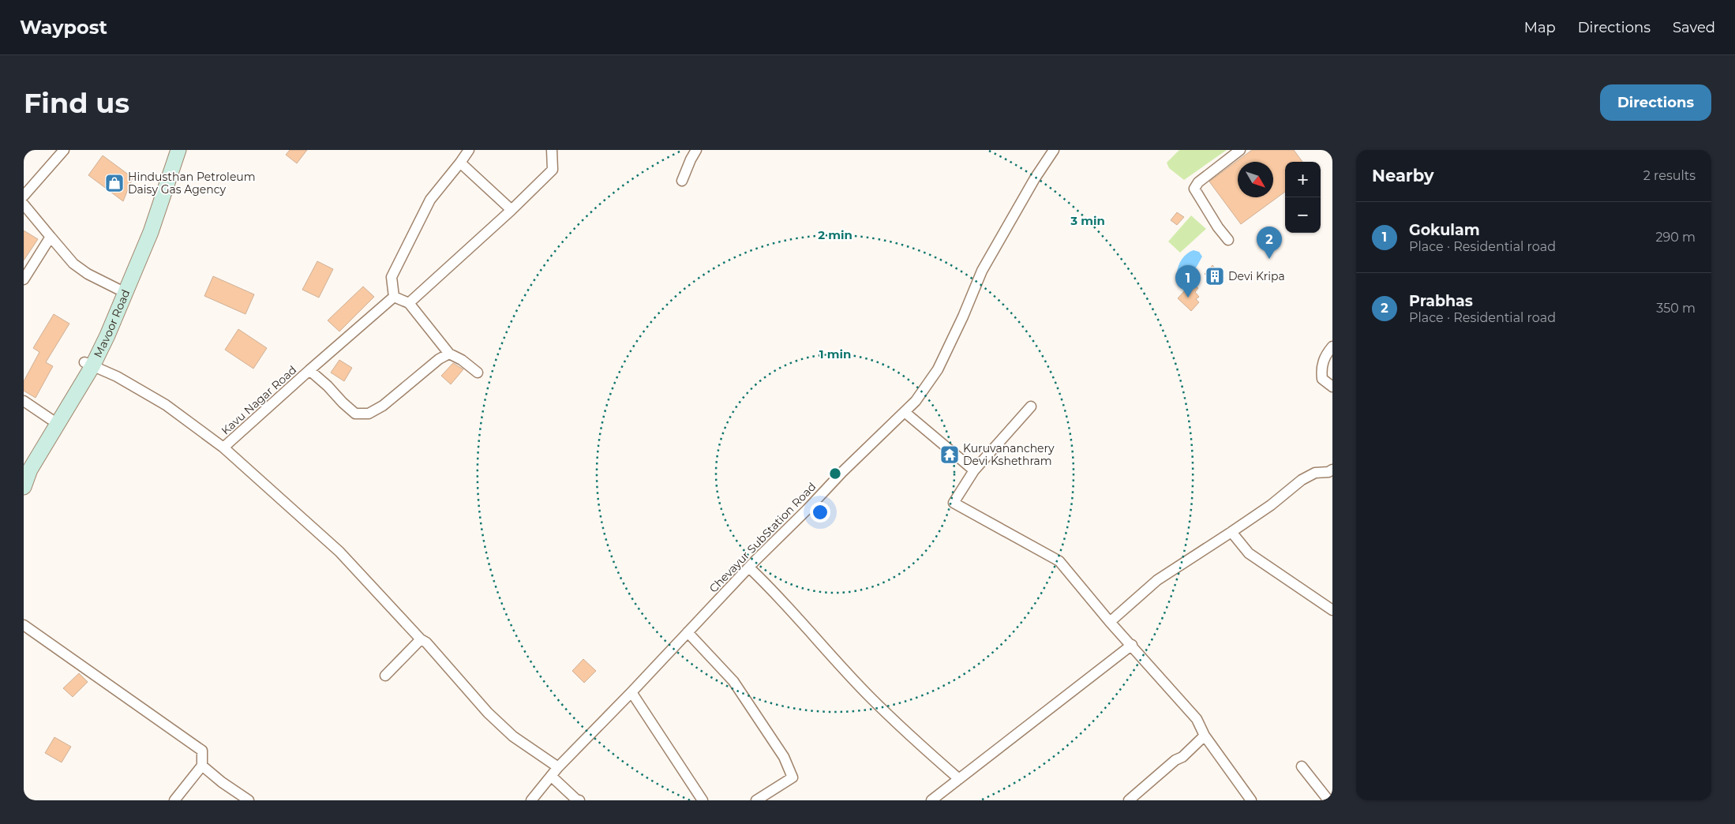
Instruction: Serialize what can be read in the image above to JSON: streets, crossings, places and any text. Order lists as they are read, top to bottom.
{
  "streets": {
    "main road": ["Mavoor Road"],
    "street": ["Kavu Nagar Road", "Chevayur SubStation Road"]
  },
  "crossings": [
    ["Mavoor Road", "Kavu Nagar Road"]
  ],
  "places": {
    "shop": ["Hindusthan Petroleum Daisy Gas Agency"],
    "building": ["Devi Kripa"],
    "temple": ["Kuruvananchery Devi Kshethram"]
  },
  "north": "bottom right",
  "page": {
    "header": "Waypost",
    "nav": ["Map", "Directions", "Saved"],
    "buttons": "Directions",
    "title": "Find us",
    "heading": ["Nearby", "2 results"],
    "map_buttons": ["+", "−"],
    "list": [
      {
        "mark": "1",
        "name": "Gokulam",
        "note": "Place · Residential road",
        "value": "290 m"
      },
      {
        "mark": "2",
        "name": "Prabhas",
        "note": "Place · Residential road",
        "value": "350 m"
      }
    ],
    "pins": ["2", "1"]
  },
  "rings": ["3 min", "2 min", "1 min"]
}
